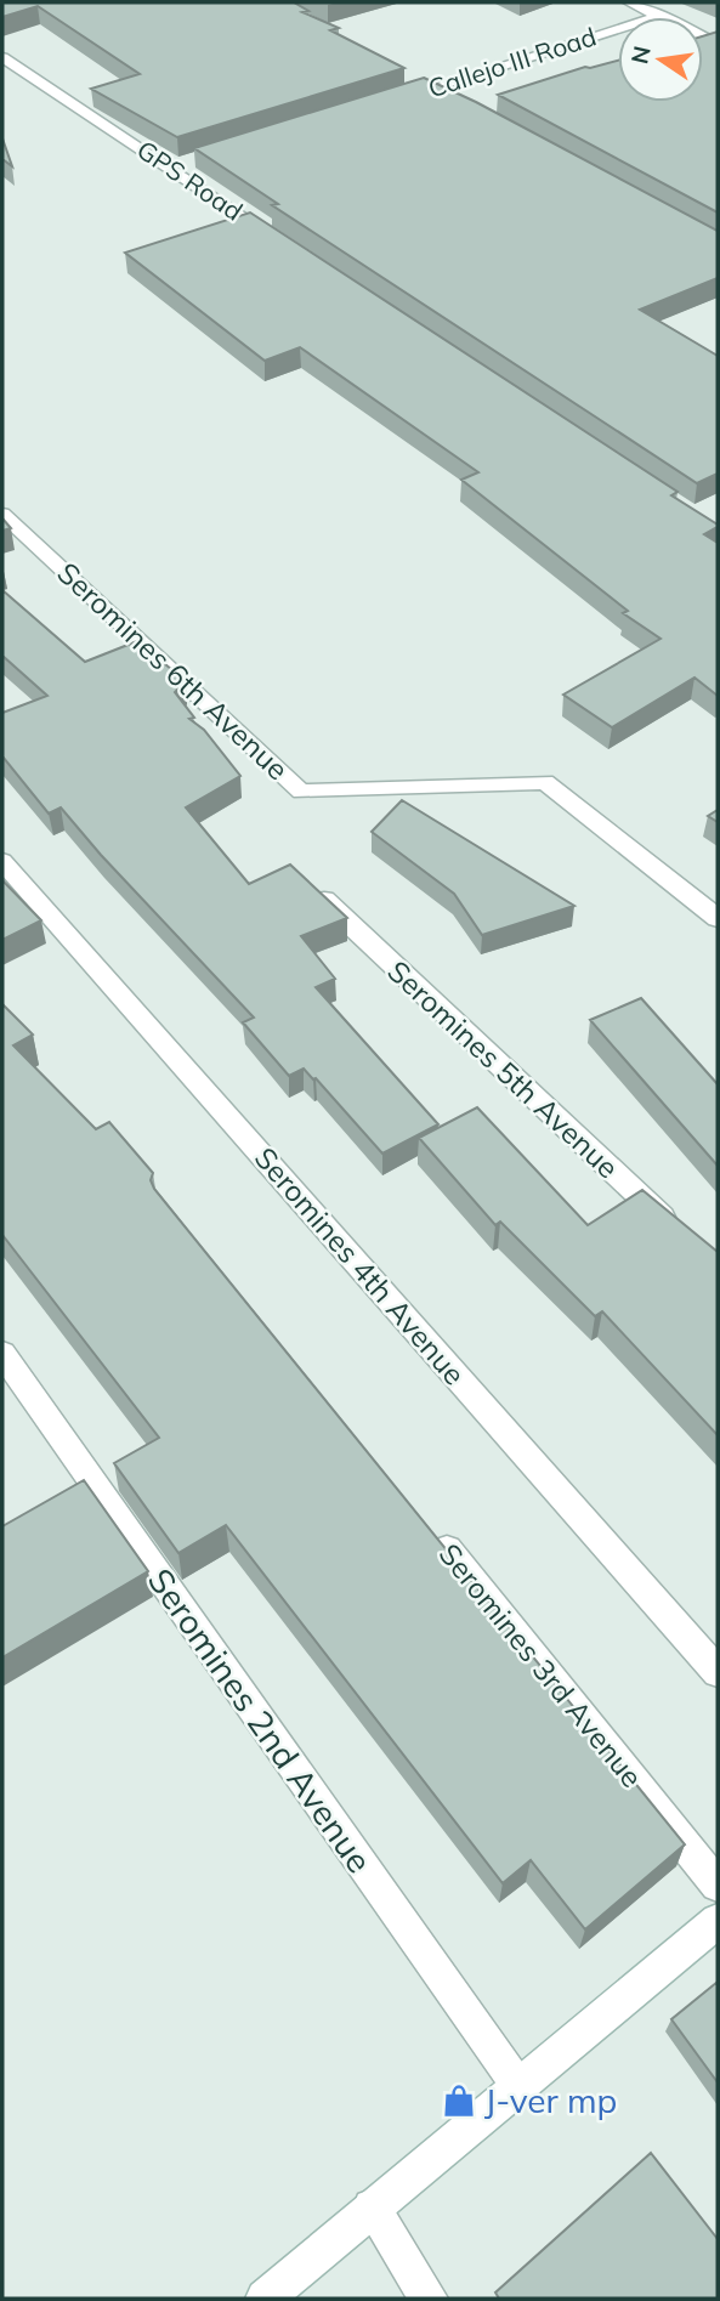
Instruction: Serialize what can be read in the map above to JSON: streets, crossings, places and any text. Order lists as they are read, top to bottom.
{
  "streets": {
    "street": [
      "Callejo III Road",
      "GPS Road",
      "Seromines 6th Avenue",
      "Seromines 5th Avenue",
      "Seromines 4th Avenue",
      "Seromines 3rd Avenue",
      "Seromines 2nd Avenue"
    ]
  },
  "places": {
    "shop": ["J-ver mp"]
  },
  "north": "left"
}
